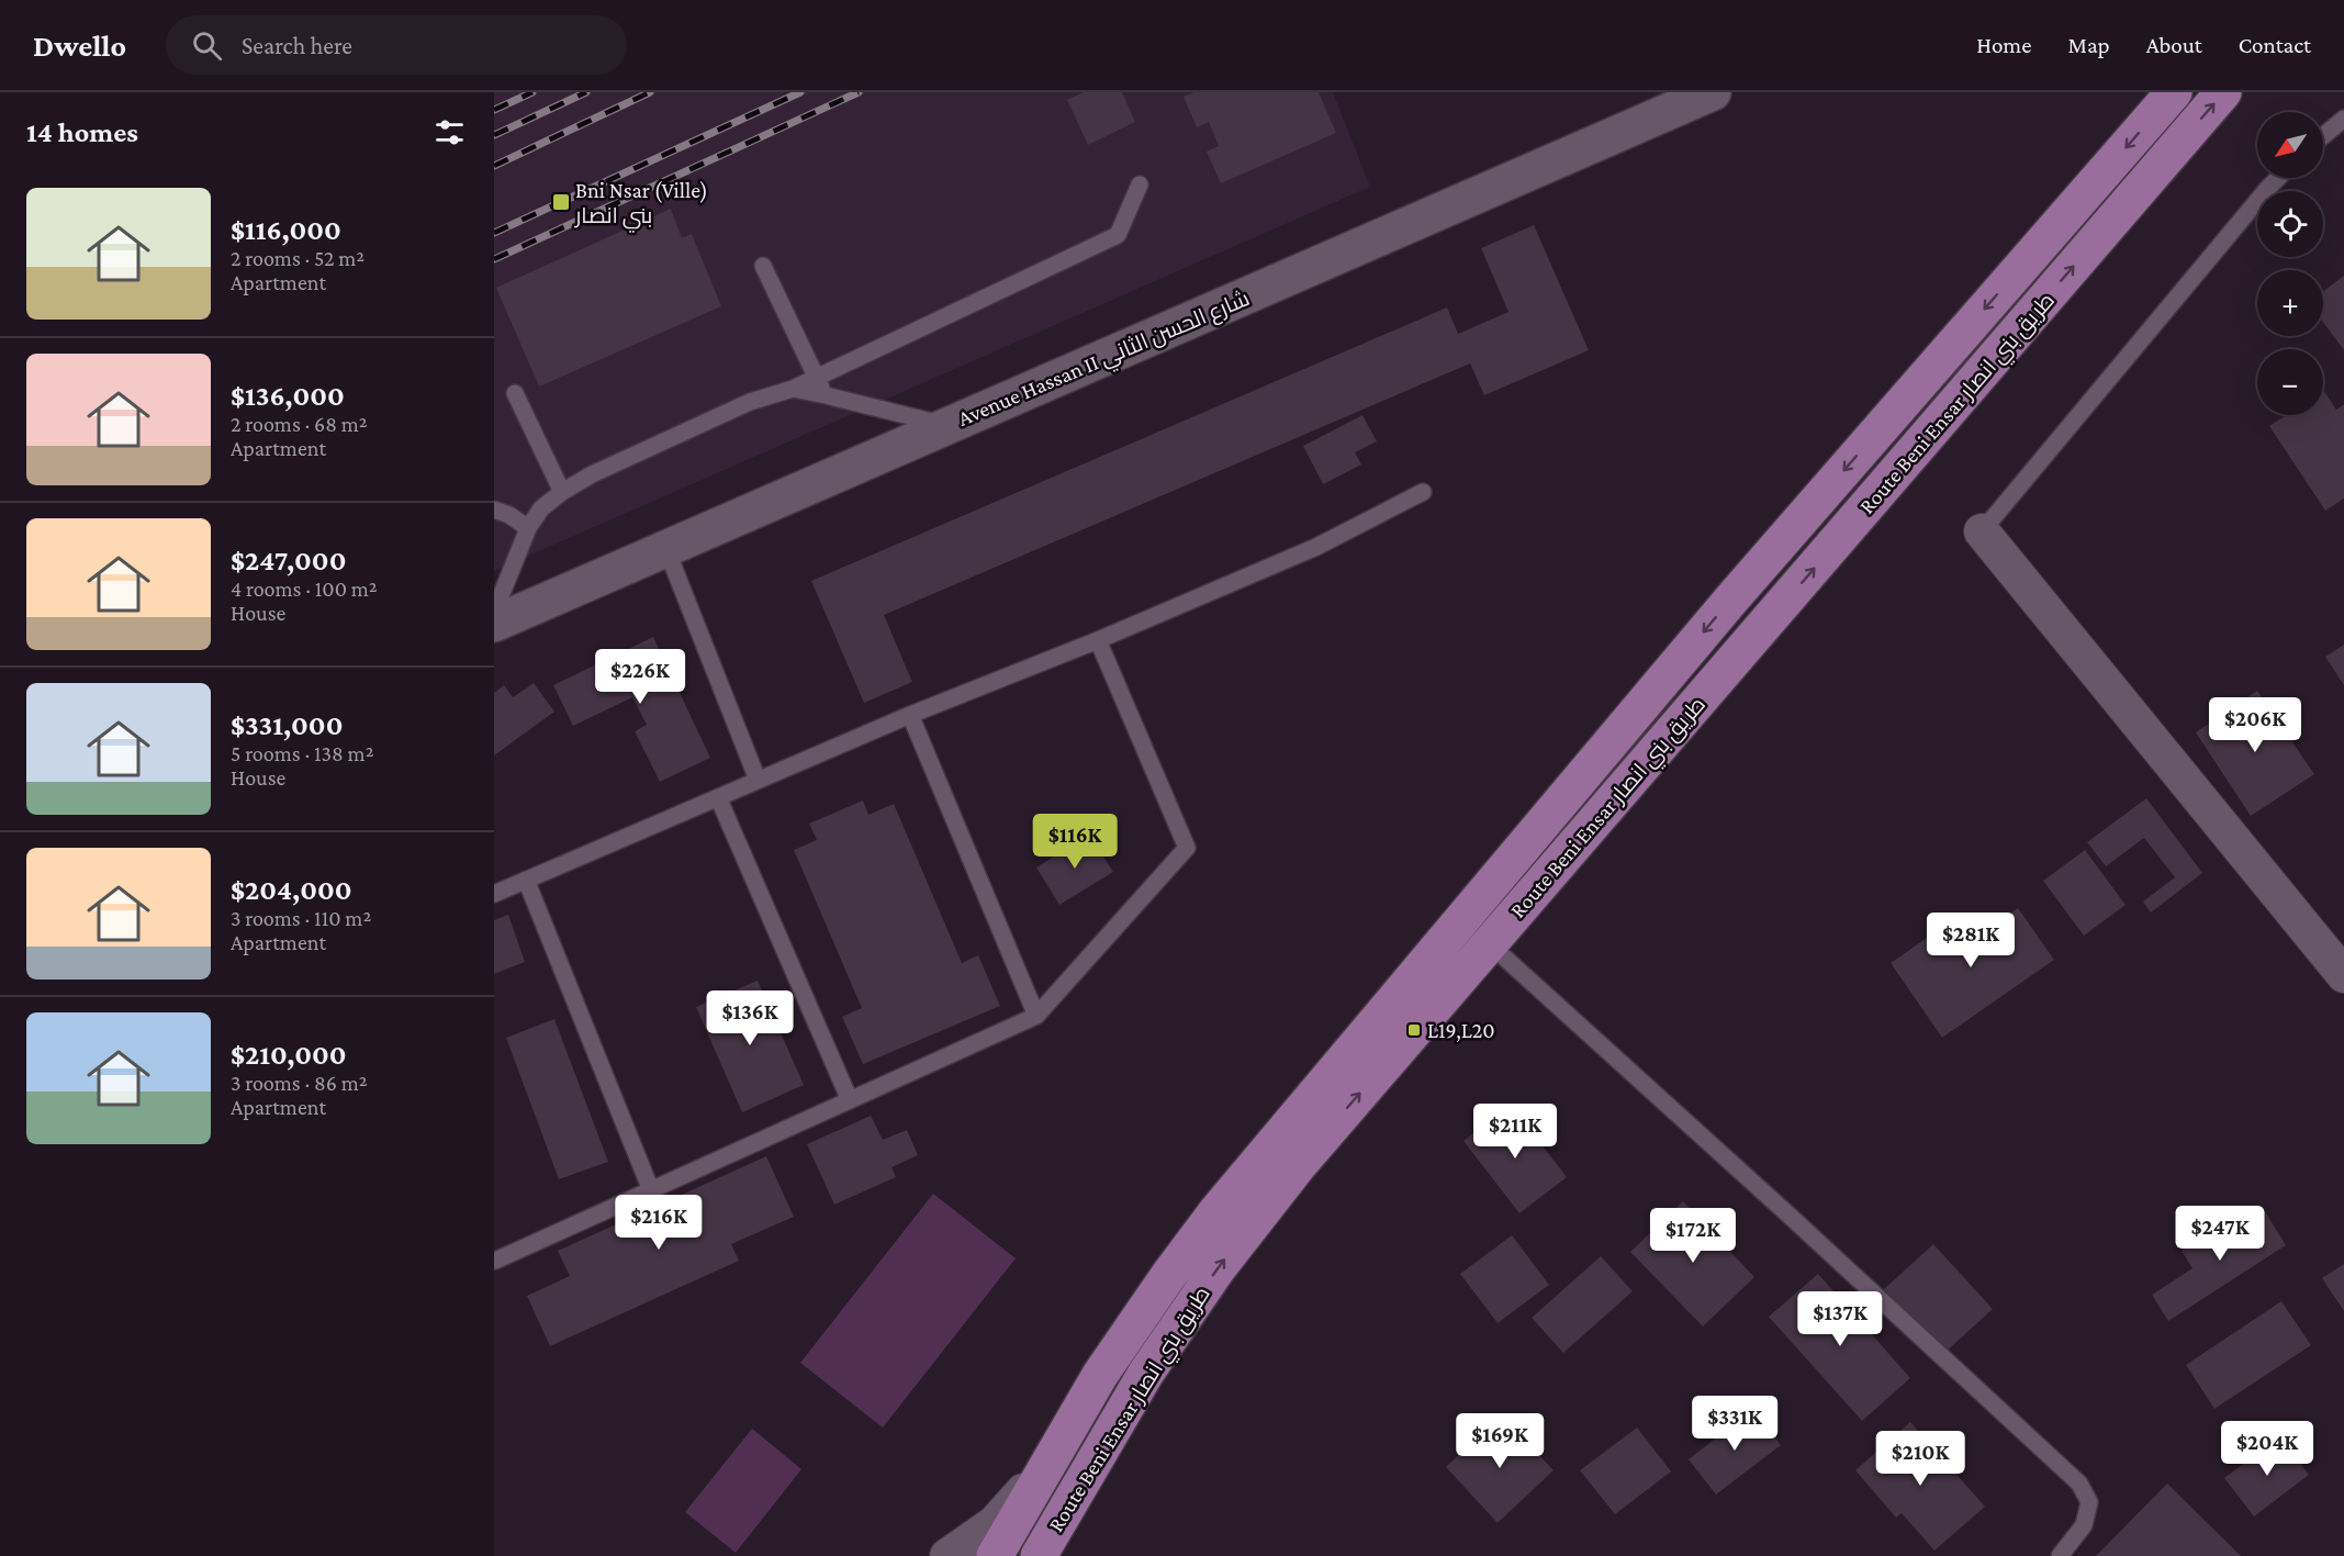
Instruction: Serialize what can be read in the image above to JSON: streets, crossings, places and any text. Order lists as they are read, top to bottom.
{
  "streets": {
    "highway": ["Route Beni Ensar طريق بني انصار"],
    "street": ["Avenue Hassan II شارع الحسن الثاني"]
  },
  "places": {
    "transit": ["Bni Nsar (Ville) بني انصار", "L19,L20"]
  },
  "north": "bottom left",
  "page": {
    "header": "Dwello",
    "search": "Search here",
    "nav": [
      "Home",
      "Map",
      "About",
      "Contact"
    ],
    "heading": "14 homes",
    "map_buttons": ["+", "−"],
    "list": [
      {
        "name": "$116,000",
        "note": "2 rooms · 52 m² · Apartment"
      },
      {
        "name": "$136,000",
        "note": "2 rooms · 68 m² · Apartment"
      },
      {
        "name": "$247,000",
        "note": "4 rooms · 100 m² · House"
      },
      {
        "name": "$331,000",
        "note": "5 rooms · 138 m² · House"
      },
      {
        "name": "$204,000",
        "note": "3 rooms · 110 m² · Apartment"
      },
      {
        "name": "$210,000",
        "note": "3 rooms · 86 m² · Apartment"
      }
    ],
    "price": [
      "$226K",
      "$206K",
      "$116K",
      "$281K",
      "$136K",
      "$211K",
      "$216K",
      "$247K",
      "$172K",
      "$137K",
      "$331K",
      "$169K",
      "$204K",
      "$210K"
    ]
  }
}
